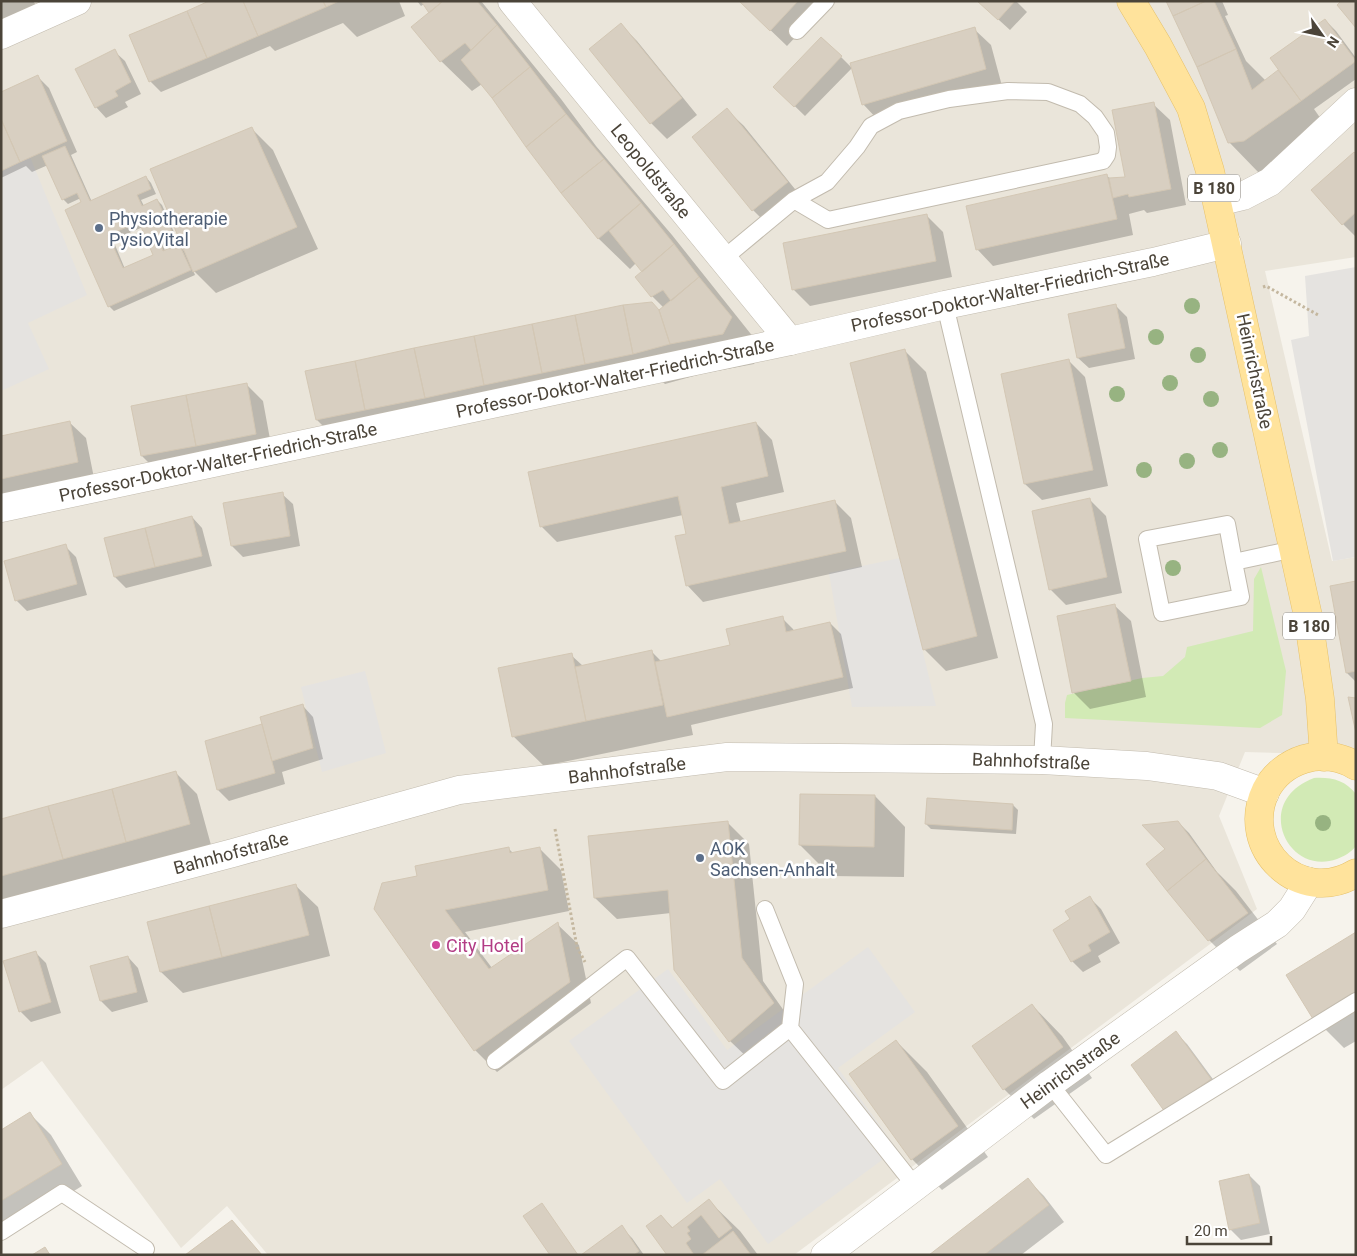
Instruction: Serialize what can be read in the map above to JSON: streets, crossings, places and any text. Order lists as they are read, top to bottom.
{
  "streets": {
    "main road": ["B 180", "Heinrichstraße"],
    "street": ["Leopoldstraße", "Professor-Doktor-Walter-Friedrich-Straße", "Bahnhofstraße"]
  },
  "crossings": [
    ["Leopoldstraße", "Professor-Doktor-Walter-Friedrich-Straße"],
    ["Professor-Doktor-Walter-Friedrich-Straße", "Heinrichstraße"]
  ],
  "places": ["Physiotherapie PysioVital", "AOK Sachsen-Anhalt", "City Hotel"],
  "scale_bar": "20 m",
  "north": "bottom right"
}
